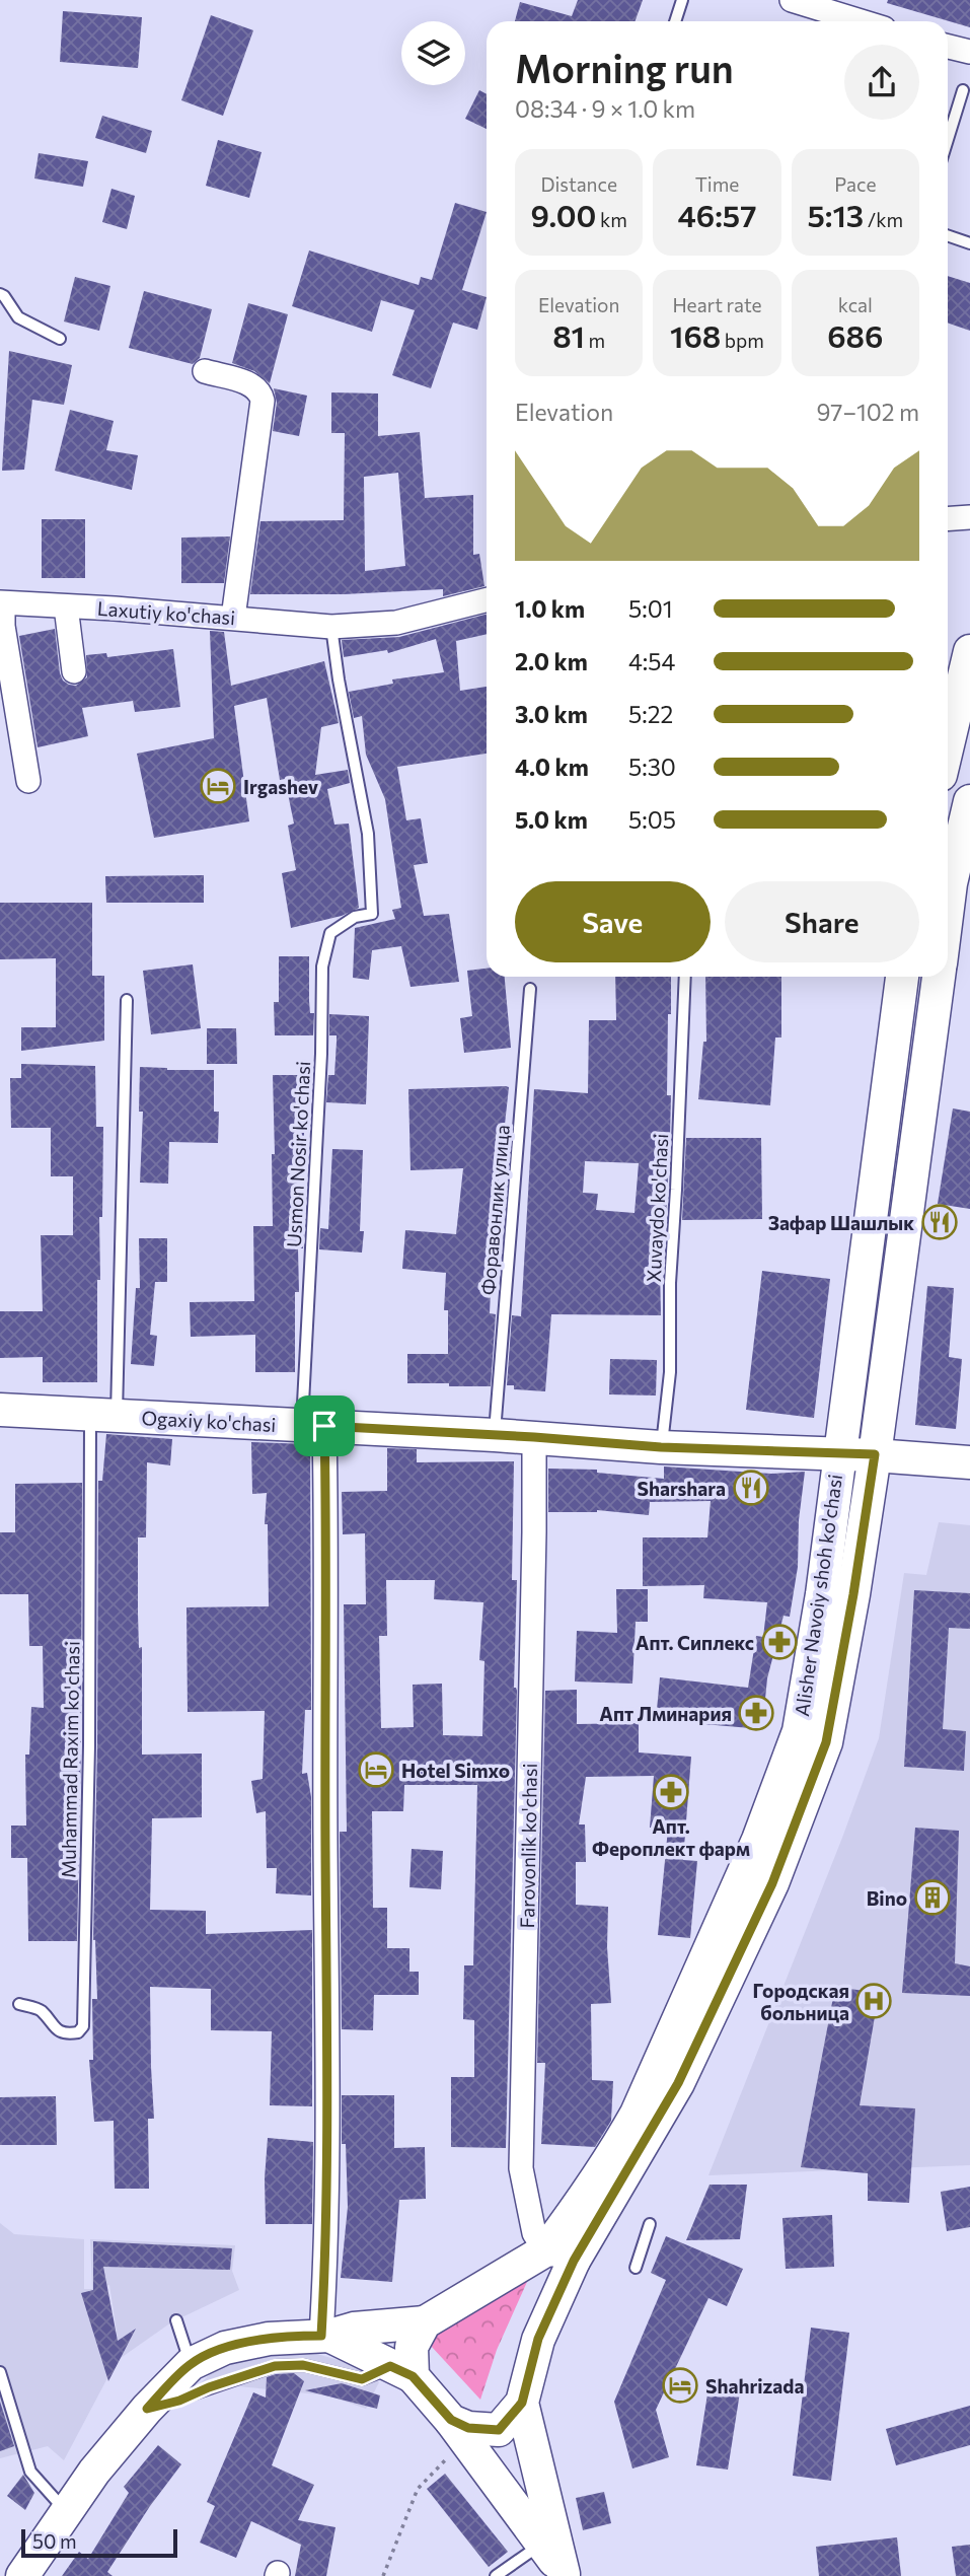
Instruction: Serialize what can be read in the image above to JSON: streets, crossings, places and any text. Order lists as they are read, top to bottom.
{
  "streets": {
    "main road": ["Ogaxiy ko'chasi", "Alisher Navoiy shoh ko'chasi"],
    "street": ["Laxutiy ko'chasi", "Farovonlik ko'chasi"],
    "lane": [
      "Usmon Nosir ko'chasi",
      "Xuvaydo ko'chasi",
      "Форавонлик улица",
      "Muhammad Raxim ko'chasi"
    ]
  },
  "crossings": [
    ["Laxutiy ko'chasi", "Usmon Nosir ko'chasi"],
    ["Usmon Nosir ko'chasi", "Ogaxiy ko'chasi"],
    ["Xuvaydo ko'chasi", "Ogaxiy ko'chasi"],
    ["Форавонлик улица", "Ogaxiy ko'chasi"],
    ["Ogaxiy ko'chasi", "Alisher Navoiy shoh ko'chasi"],
    ["Ogaxiy ko'chasi", "Muhammad Raxim ko'chasi"],
    ["Ogaxiy ko'chasi", "Farovonlik ko'chasi"],
    ["Alisher Navoiy shoh ko'chasi", "Farovonlik ko'chasi"]
  ],
  "places": {
    "hotel": ["Irgashev", "Hotel Simxo", "Shahrizada"],
    "restaurant": ["Зафар Шашлык", "Sharshara"],
    "pharmacy": ["Апт. Сиплекс", "Апт Лминария", "Апт. Фероплект фарм"],
    "building": ["Bino"],
    "hospital": ["Городская больница"]
  },
  "scale_bar": "50 m",
  "page": {
    "heading": ["Morning run", "08:34 · 9 × 1.0 km"],
    "stats": [
      ["Distance", "9.00 km"],
      ["Time", "46:57"],
      ["Pace", "5:13 /km"],
      ["Elevation", "81 m"],
      ["Heart rate", "168 bpm"],
      ["kcal", "686"]
    ],
    "chart": ["Elevation", "97–102 m"],
    "list": [
      {
        "name": "1.0 km",
        "note": "5:01"
      },
      {
        "name": "2.0 km",
        "note": "4:54"
      },
      {
        "name": "3.0 km",
        "note": "5:22"
      },
      {
        "name": "4.0 km",
        "note": "5:30"
      },
      {
        "name": "5.0 km",
        "note": "5:05"
      }
    ],
    "buttons": ["Save", "Share"],
    "scale": "50 m"
  }
}
